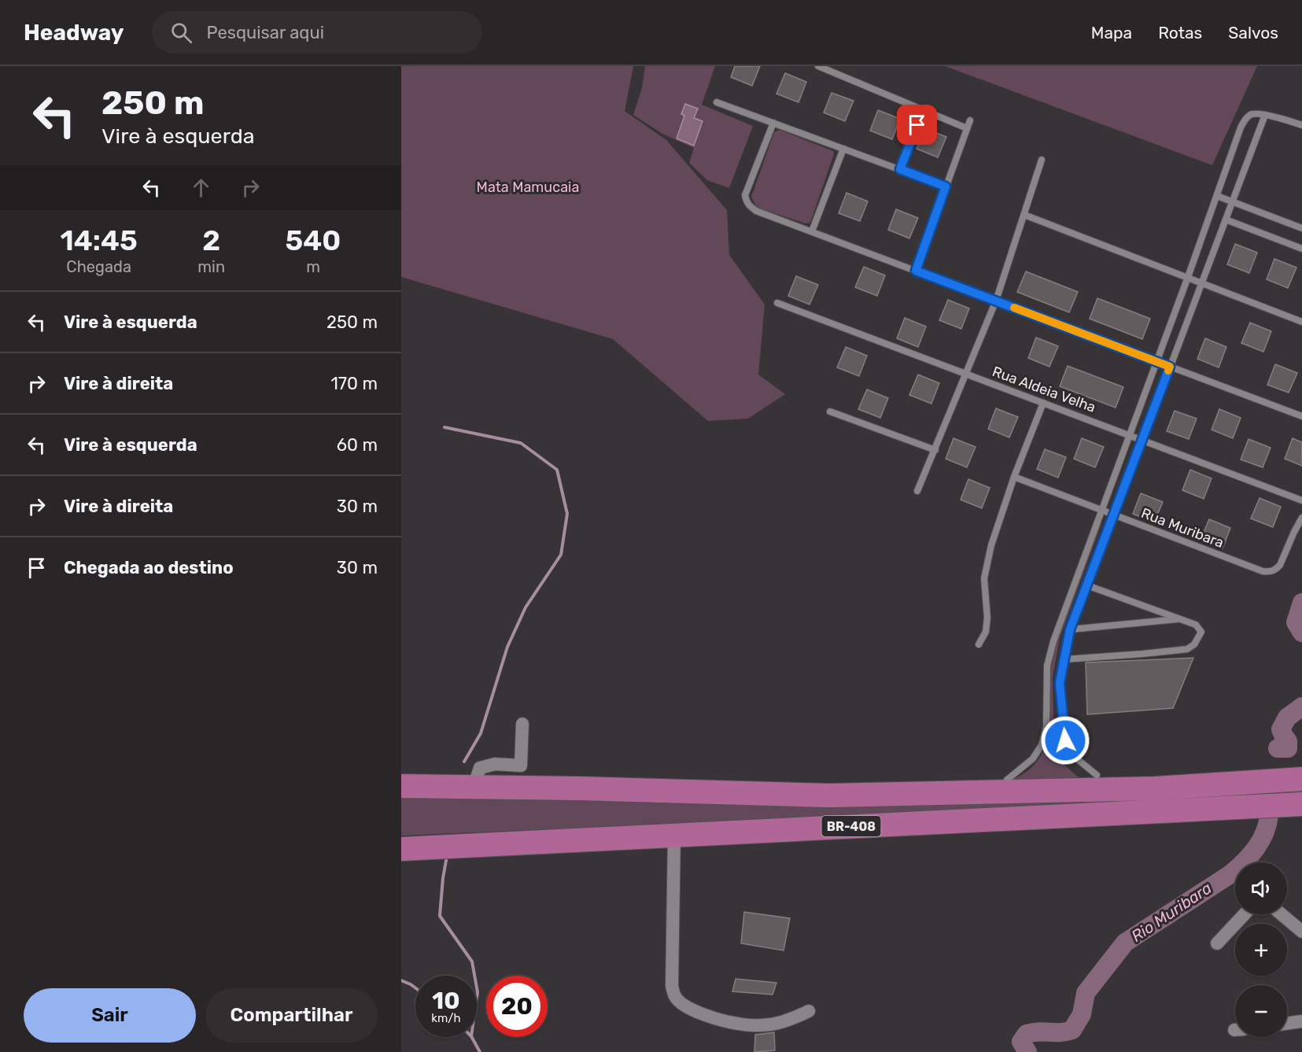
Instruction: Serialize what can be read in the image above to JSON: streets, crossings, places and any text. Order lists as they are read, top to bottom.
{
  "streets": {
    "highway": ["BR-408"],
    "lane": ["Rua Aldeia Velha", "Rua Muribara"]
  },
  "water": ["Rio Muribara"],
  "parks": ["Mata Mamucaia"],
  "page": {
    "header": "Headway",
    "search": "Pesquisar aqui",
    "nav": ["Mapa", "Rotas", "Salvos"],
    "turn": ["250 m", "Vire à esquerda"],
    "eta": [
      "14:45",
      "Chegada",
      "2",
      "min",
      "540",
      "m"
    ],
    "list": [
      {
        "name": "Vire à esquerda",
        "value": "250 m"
      },
      {
        "name": "Vire à direita",
        "value": "170 m"
      },
      {
        "name": "Vire à esquerda",
        "value": "60 m"
      },
      {
        "name": "Vire à direita",
        "value": "30 m"
      },
      {
        "name": "Chegada ao destino",
        "value": "30 m"
      }
    ],
    "map_buttons": ["+", "−"],
    "speed": "10 km/h",
    "limit": "20",
    "buttons": ["Sair", "Compartilhar"]
  }
}
